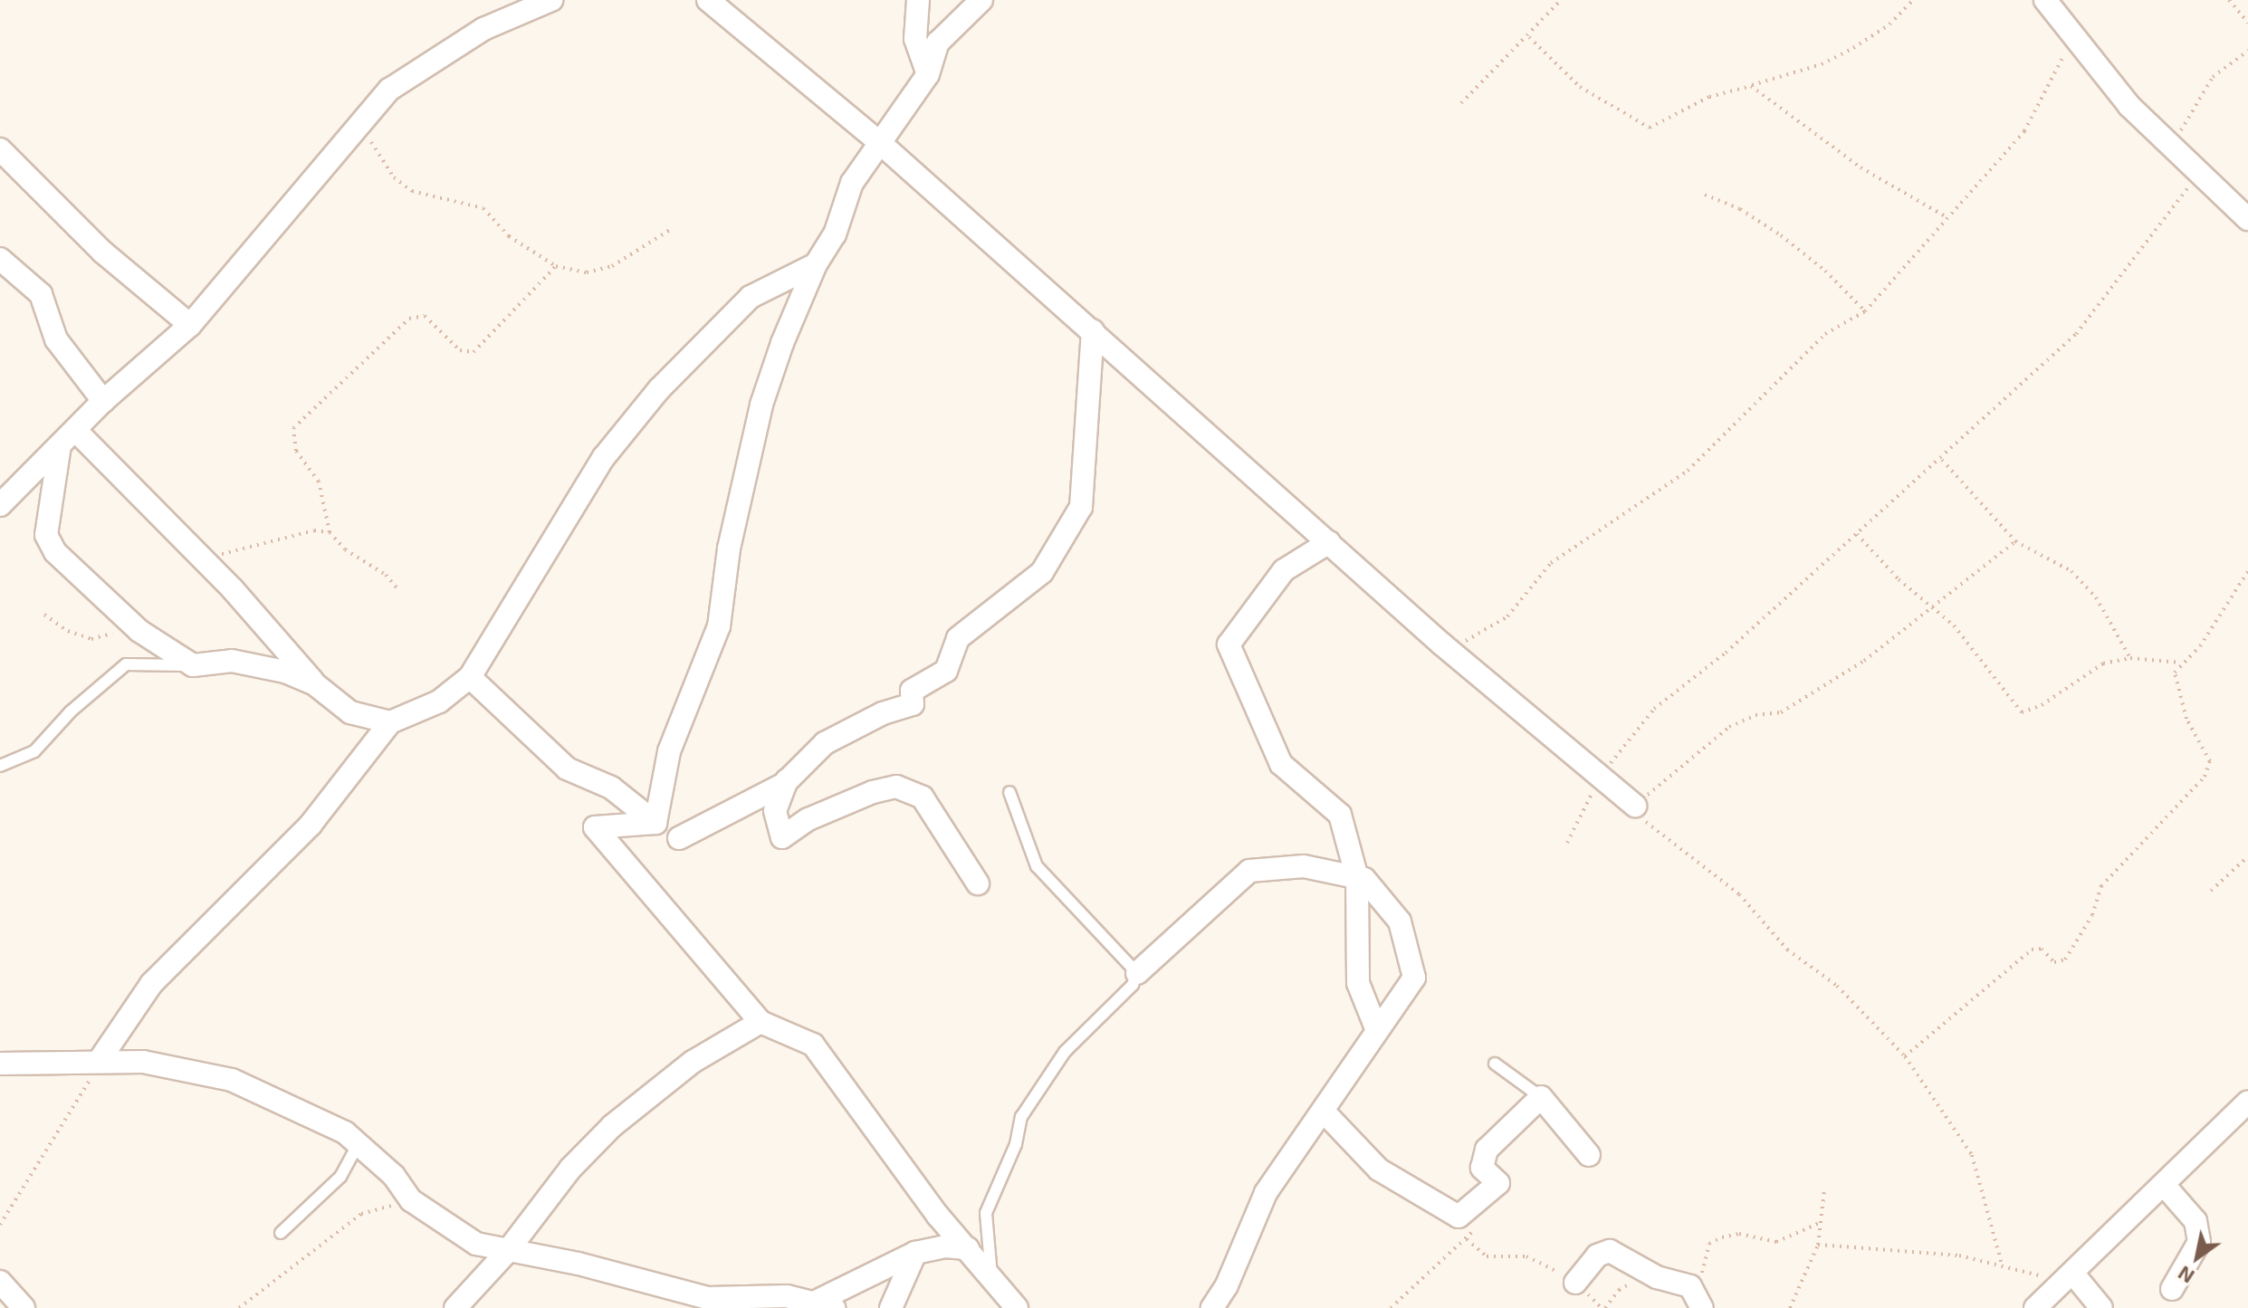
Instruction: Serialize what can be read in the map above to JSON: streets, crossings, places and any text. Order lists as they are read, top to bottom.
{
  "north": "bottom left"
}
